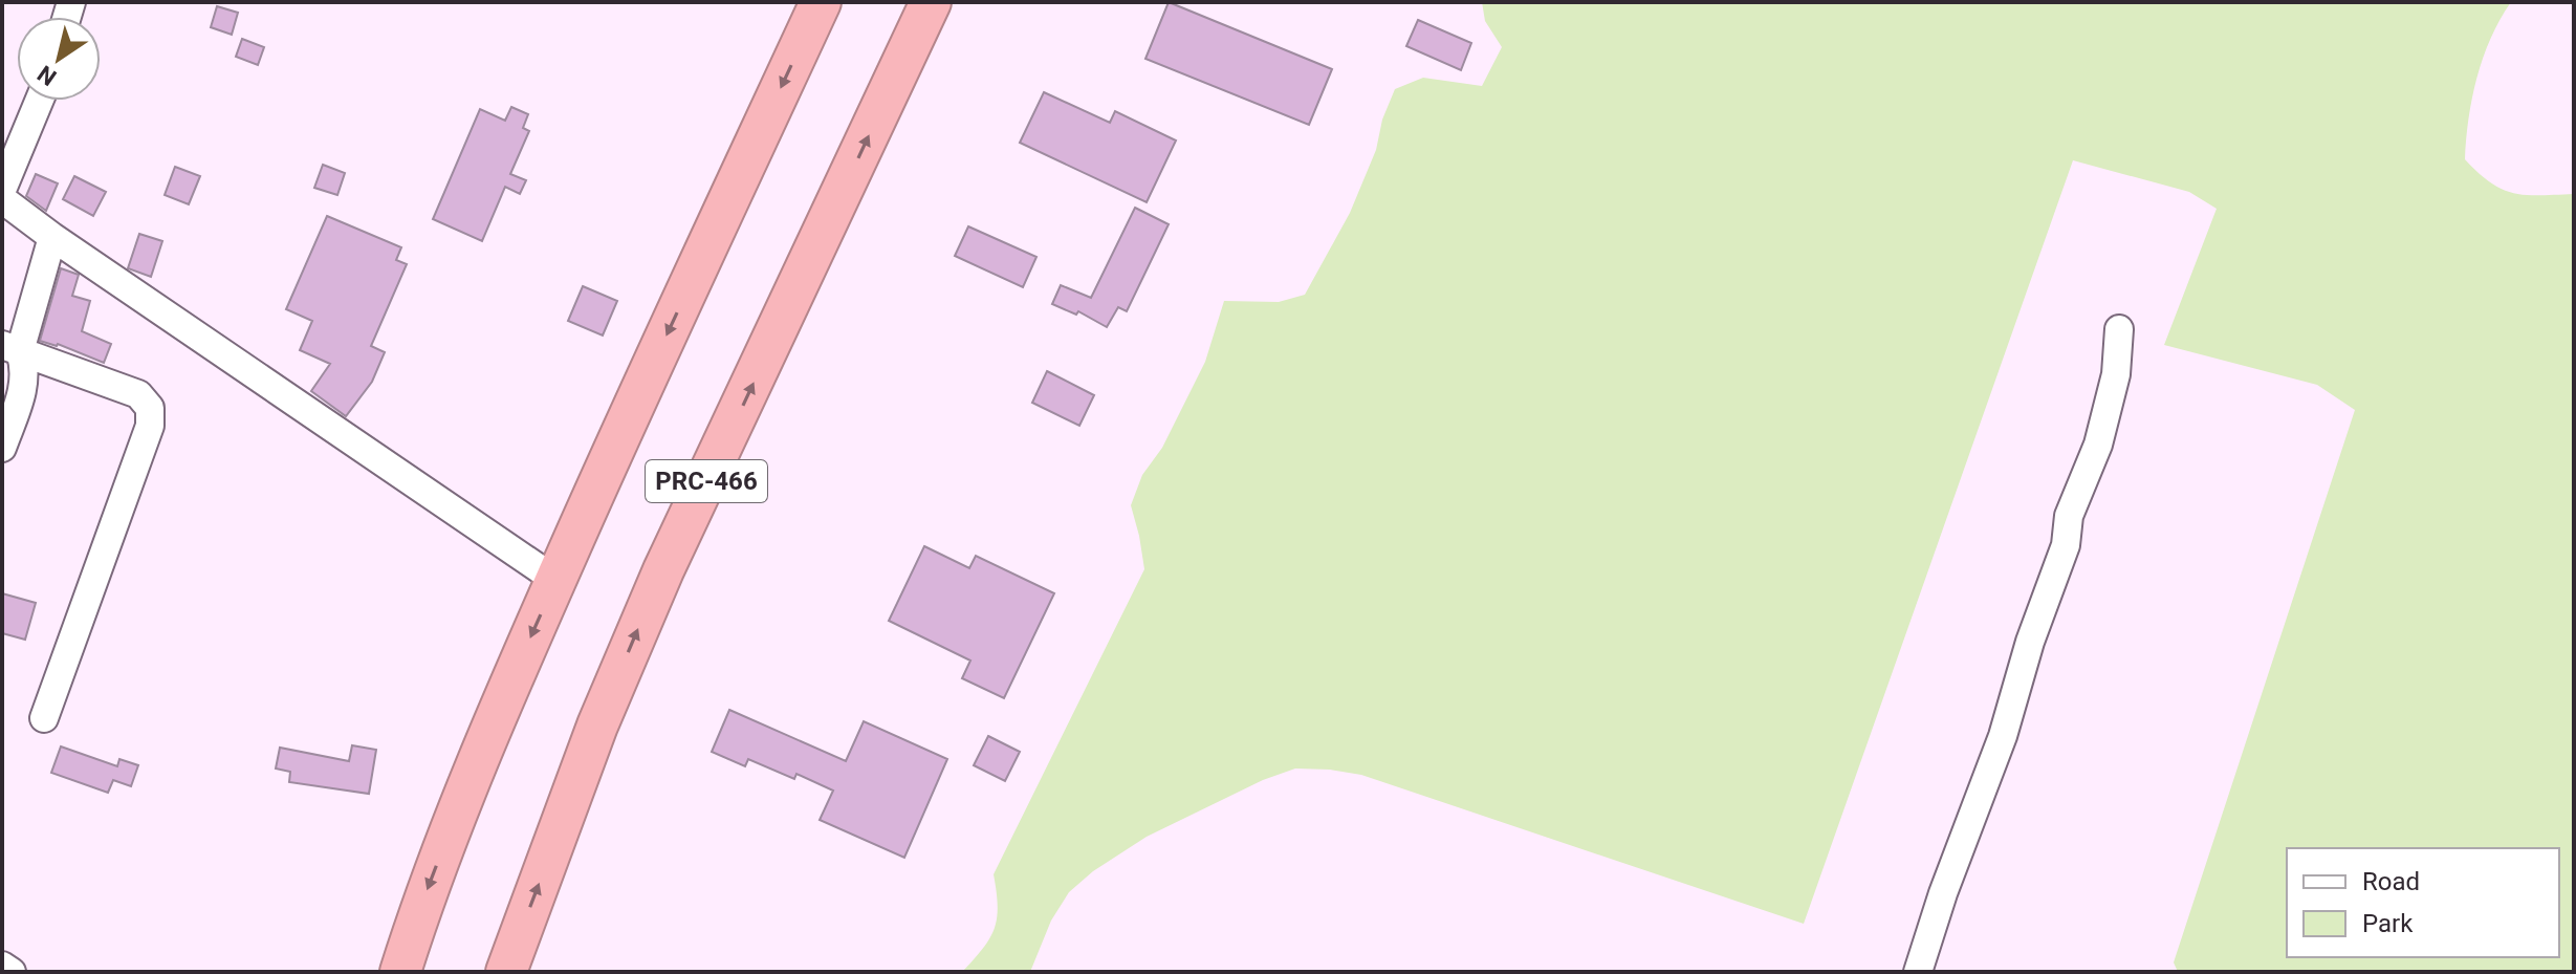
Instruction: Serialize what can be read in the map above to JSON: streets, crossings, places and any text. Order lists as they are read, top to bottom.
{
  "streets": {
    "highway": ["PRC-466"]
  },
  "legend": ["Road", "Park"],
  "north": "bottom left"
}
